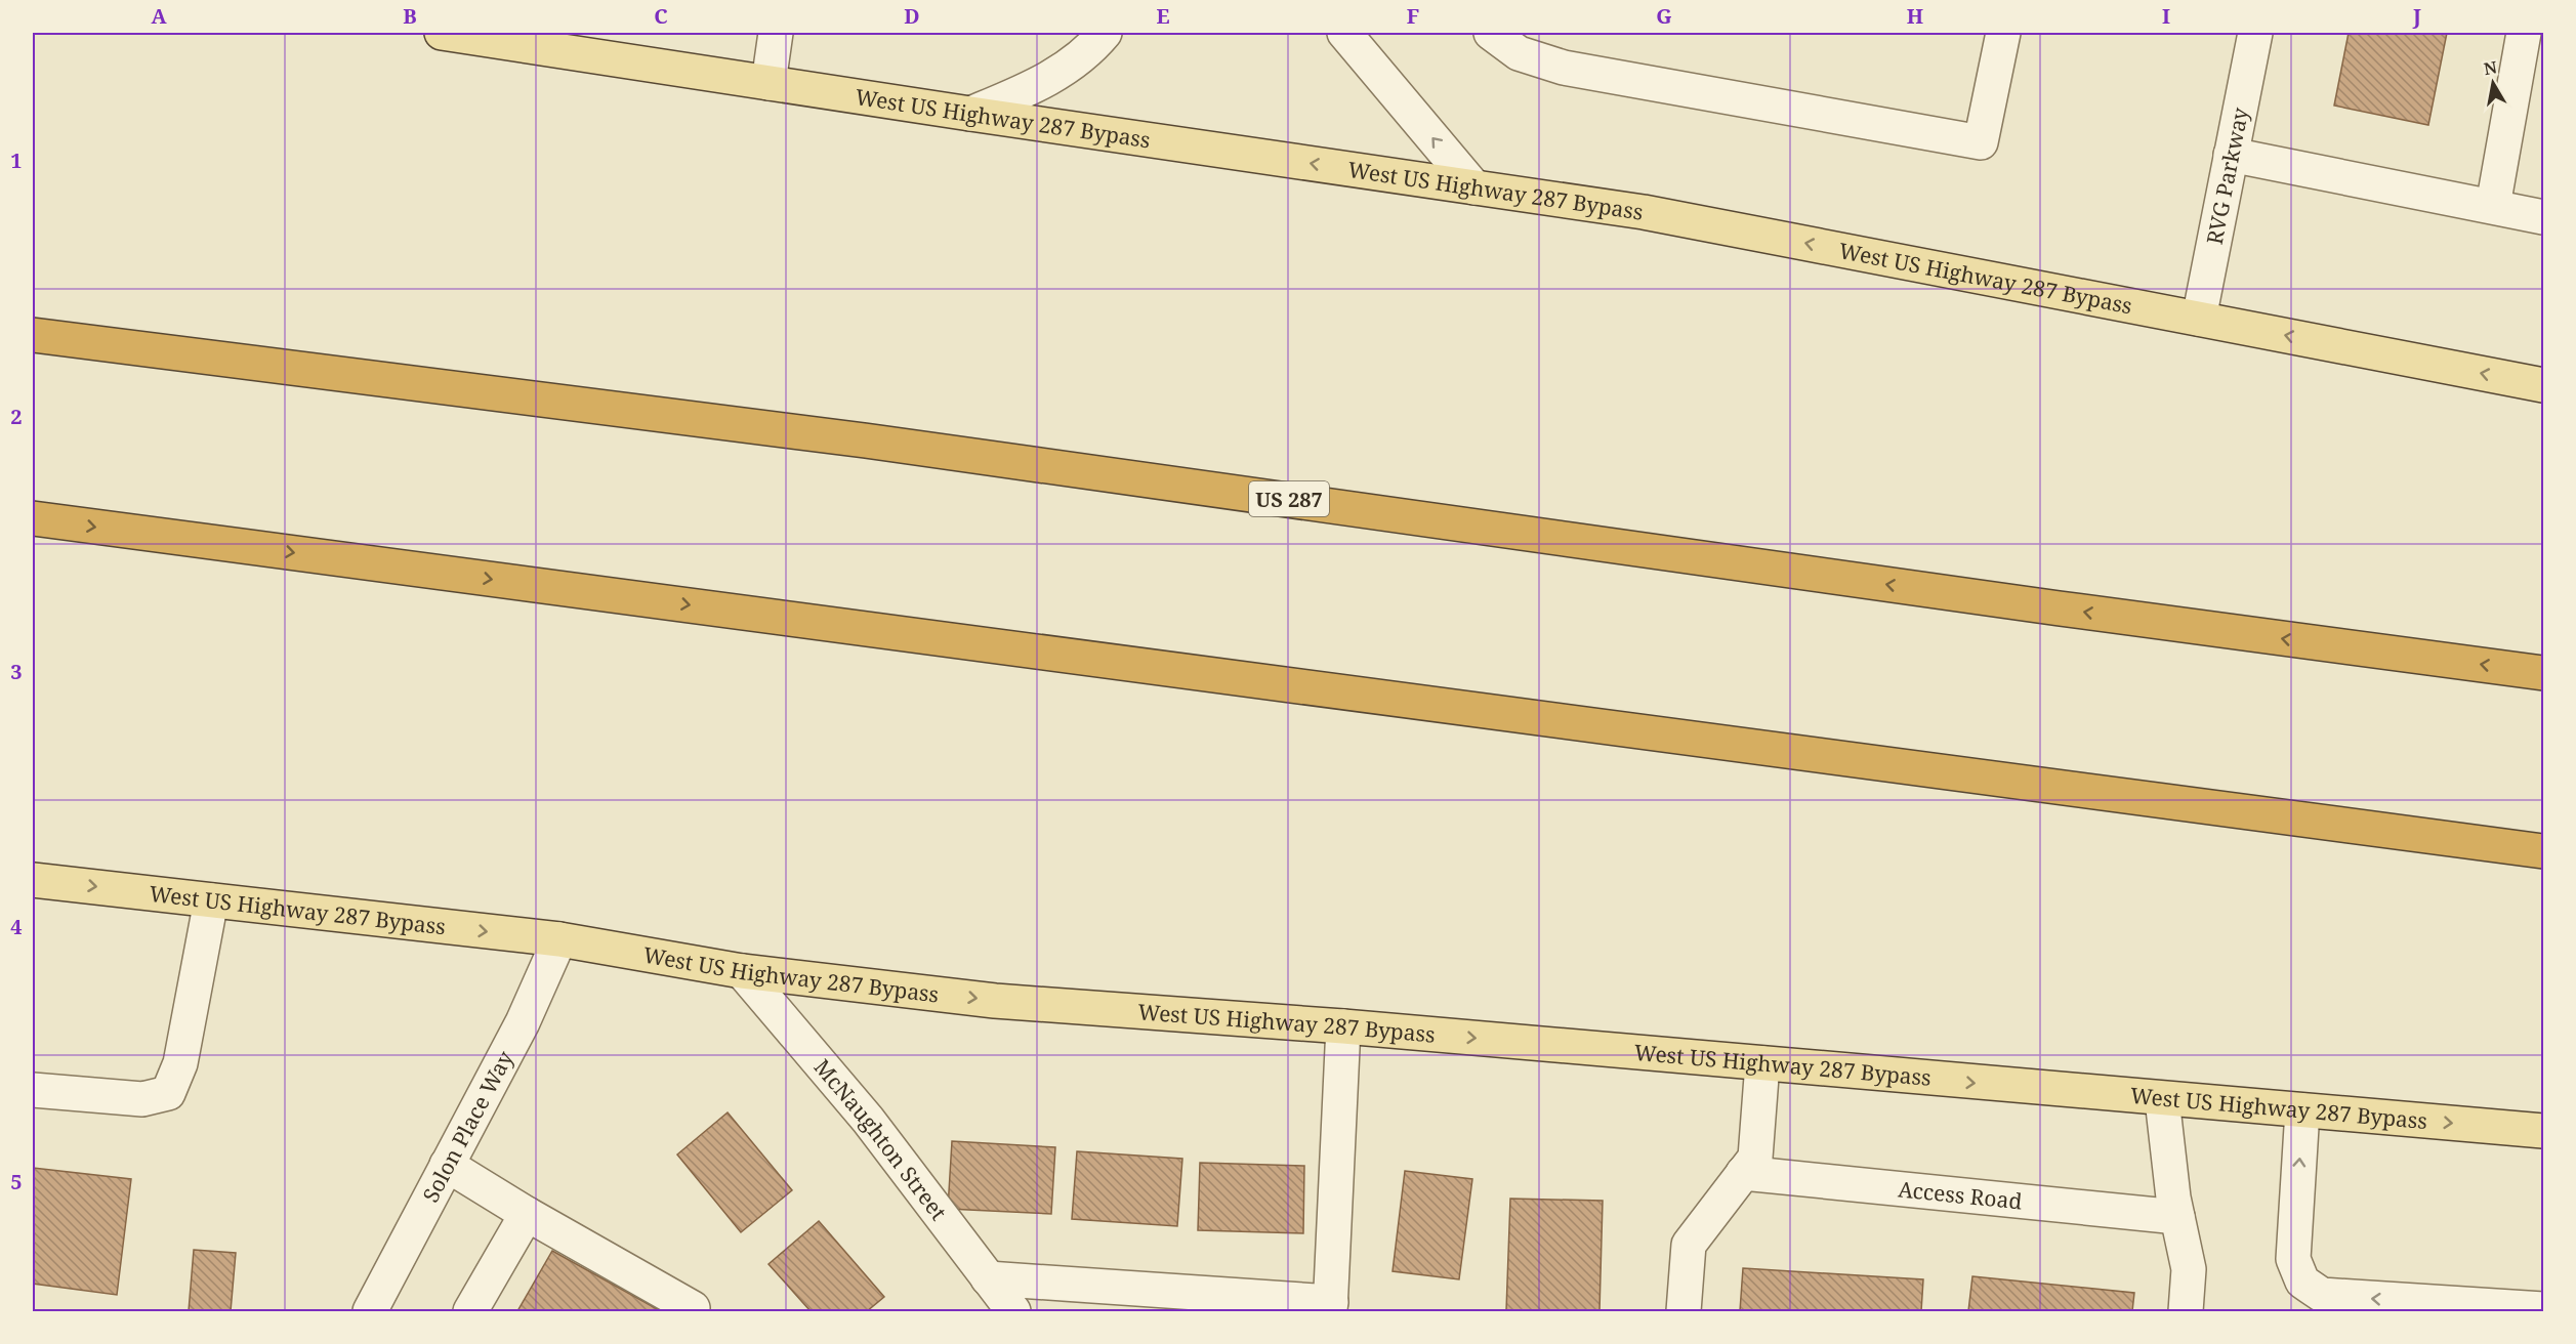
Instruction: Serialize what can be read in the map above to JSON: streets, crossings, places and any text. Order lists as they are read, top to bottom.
{
  "streets": {
    "highway": ["US 287"],
    "main road": ["West US Highway 287 Bypass"],
    "street": [
      "RVG Parkway",
      "Solon Place Way",
      "McNaughton Street",
      "Access Road"
    ]
  },
  "crossings": [
    ["West US Highway 287 Bypass", "RVG Parkway"],
    ["West US Highway 287 Bypass", "Solon Place Way"],
    ["West US Highway 287 Bypass", "McNaughton Street"]
  ],
  "north": "top",
  "grid": {
    "columns": [
      "A",
      "B",
      "C",
      "D",
      "E",
      "F",
      "G",
      "H",
      "I",
      "J"
    ],
    "rows": [
      "1",
      "2",
      "3",
      "4",
      "5"
    ]
  }
}
